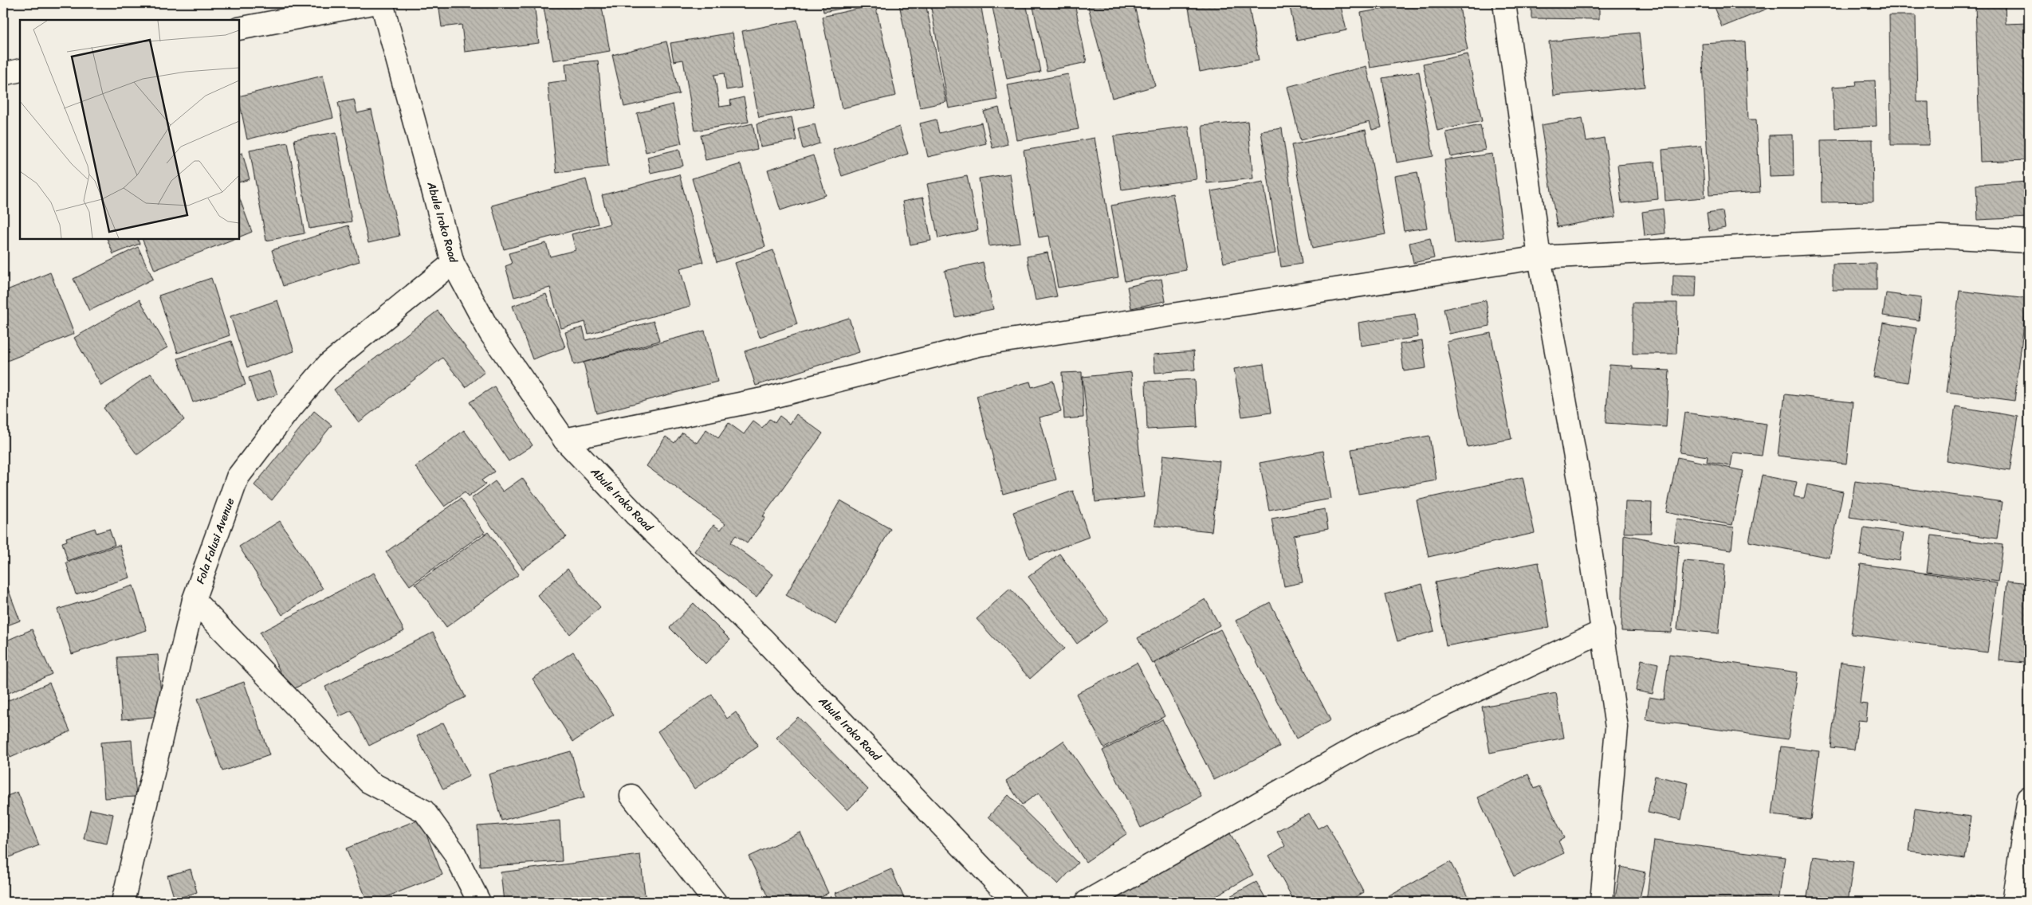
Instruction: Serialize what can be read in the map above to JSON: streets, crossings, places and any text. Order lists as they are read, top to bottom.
{
  "streets": {
    "street": ["Abule Iroko Road", "Fola Falusi Avenue"]
  },
  "crossings": [
    ["Abule Iroko Road", "Fola Falusi Avenue"]
  ]
}
